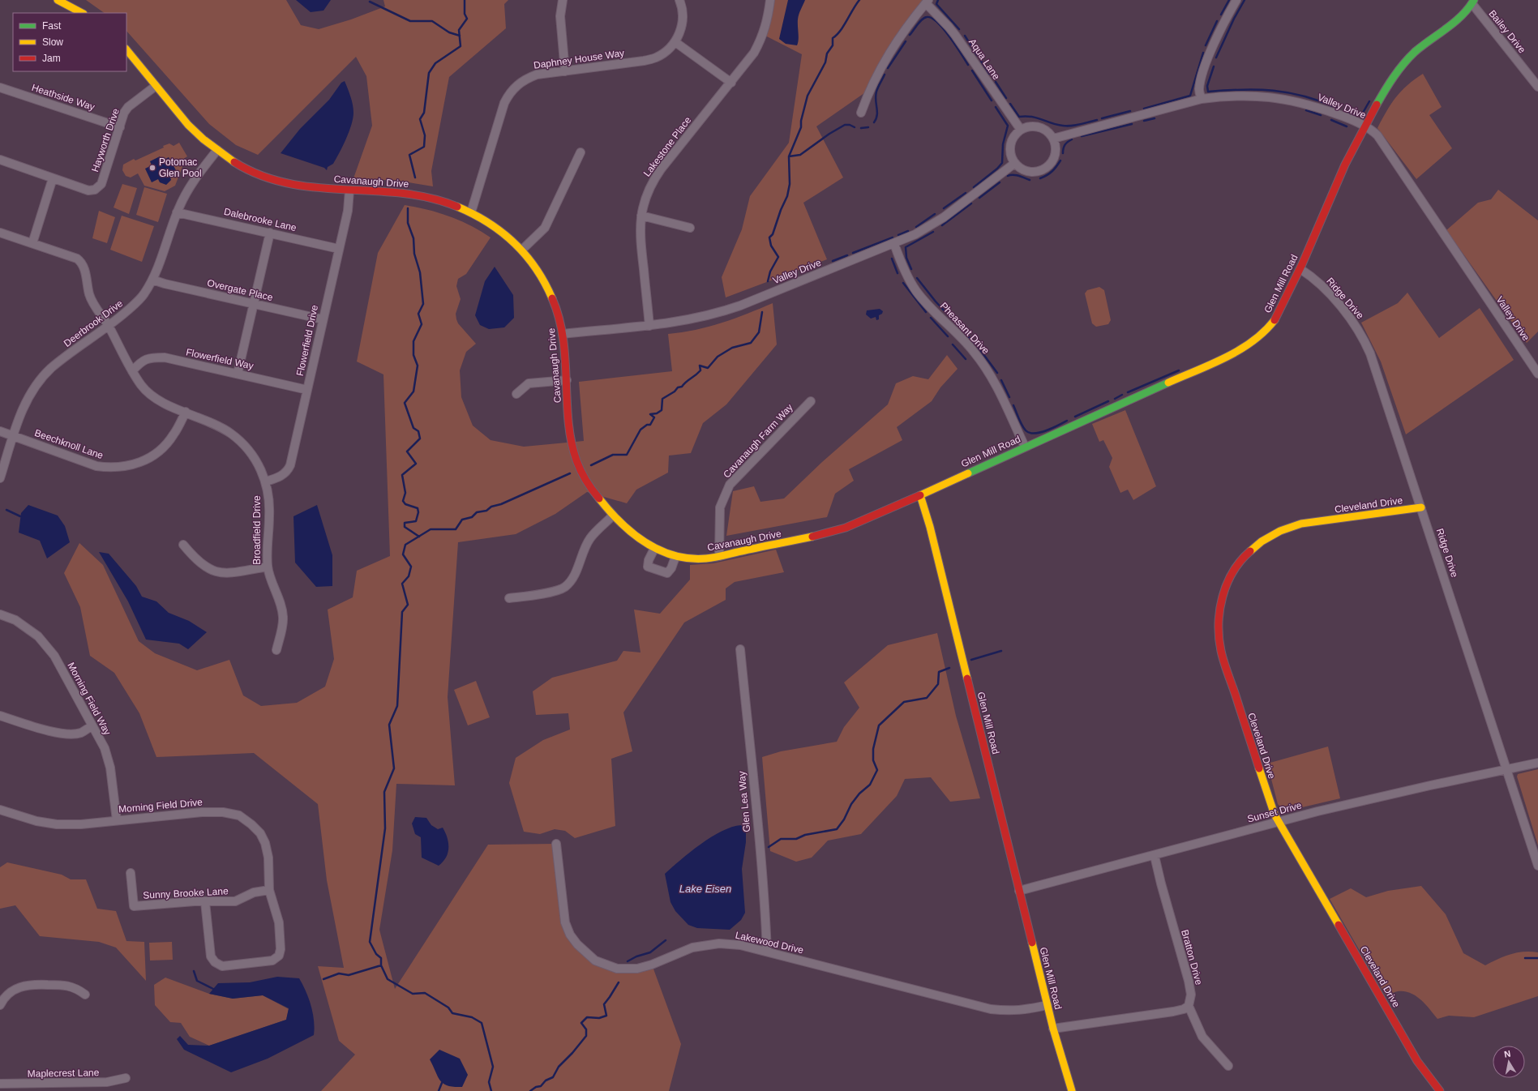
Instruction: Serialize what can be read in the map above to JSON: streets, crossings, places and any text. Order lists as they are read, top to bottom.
{
  "streets": {
    "street": [
      "Bailey Drive",
      "Daphney House Way",
      "Aqua Lane",
      "Heathside Way",
      "Valley Drive",
      "Hayworth Drive",
      "Lakestone Place",
      "Cavanaugh Drive",
      "Dalebrooke Lane",
      "Glen Mill Road",
      "Overgate Place",
      "Ridge Drive",
      "Deerbrook Drive",
      "Pheasant Drive",
      "Flowerfield Drive",
      "Flowerfield Way",
      "Cavanaugh Farm Way",
      "Beechknoll Lane",
      "Cleveland Drive",
      "Broadfield Drive",
      "Morning Field Way",
      "Glen Lea Way",
      "Morning Field Drive",
      "Sunset Drive",
      "Sunny Brooke Lane",
      "Lakewood Drive",
      "Bratton Drive",
      "Maplecrest Lane"
    ]
  },
  "crossings": [
    ["Bailey Drive", "Glen Mill Road"],
    ["Daphney House Way", "Cavanaugh Drive"],
    ["Aqua Lane", "Valley Drive"],
    ["Heathside Way", "Hayworth Drive"],
    ["Valley Drive", "Lakestone Place"],
    ["Valley Drive", "Cavanaugh Drive"],
    ["Valley Drive", "Glen Mill Road"],
    ["Valley Drive", "Pheasant Drive"],
    ["Hayworth Drive", "Cavanaugh Drive"],
    ["Cavanaugh Drive", "Glen Mill Road"],
    ["Cavanaugh Drive", "Deerbrook Drive"],
    ["Cavanaugh Drive", "Flowerfield Drive"],
    ["Cavanaugh Drive", "Cavanaugh Farm Way"],
    ["Dalebrooke Lane", "Deerbrook Drive"],
    ["Dalebrooke Lane", "Flowerfield Drive"],
    ["Glen Mill Road", "Ridge Drive"],
    ["Glen Mill Road", "Pheasant Drive"],
    ["Glen Mill Road", "Sunset Drive"],
    ["Glen Mill Road", "Lakewood Drive"],
    ["Overgate Place", "Deerbrook Drive"],
    ["Overgate Place", "Flowerfield Drive"],
    ["Ridge Drive", "Cleveland Drive"],
    ["Ridge Drive", "Sunset Drive"],
    ["Deerbrook Drive", "Beechknoll Lane"],
    ["Deerbrook Drive", "Broadfield Drive"],
    ["Flowerfield Drive", "Flowerfield Way"],
    ["Flowerfield Drive", "Broadfield Drive"],
    ["Flowerfield Way", "Broadfield Drive"],
    ["Beechknoll Lane", "Broadfield Drive"],
    ["Cleveland Drive", "Sunset Drive"],
    ["Morning Field Way", "Morning Field Drive"],
    ["Glen Lea Way", "Lakewood Drive"],
    ["Morning Field Drive", "Sunny Brooke Lane"],
    ["Sunset Drive", "Bratton Drive"]
  ],
  "water": ["Lake Eisen"],
  "places": ["Potomac Glen Pool"],
  "legend": ["Fast", "Slow", "Jam"],
  "north": "top"
}
